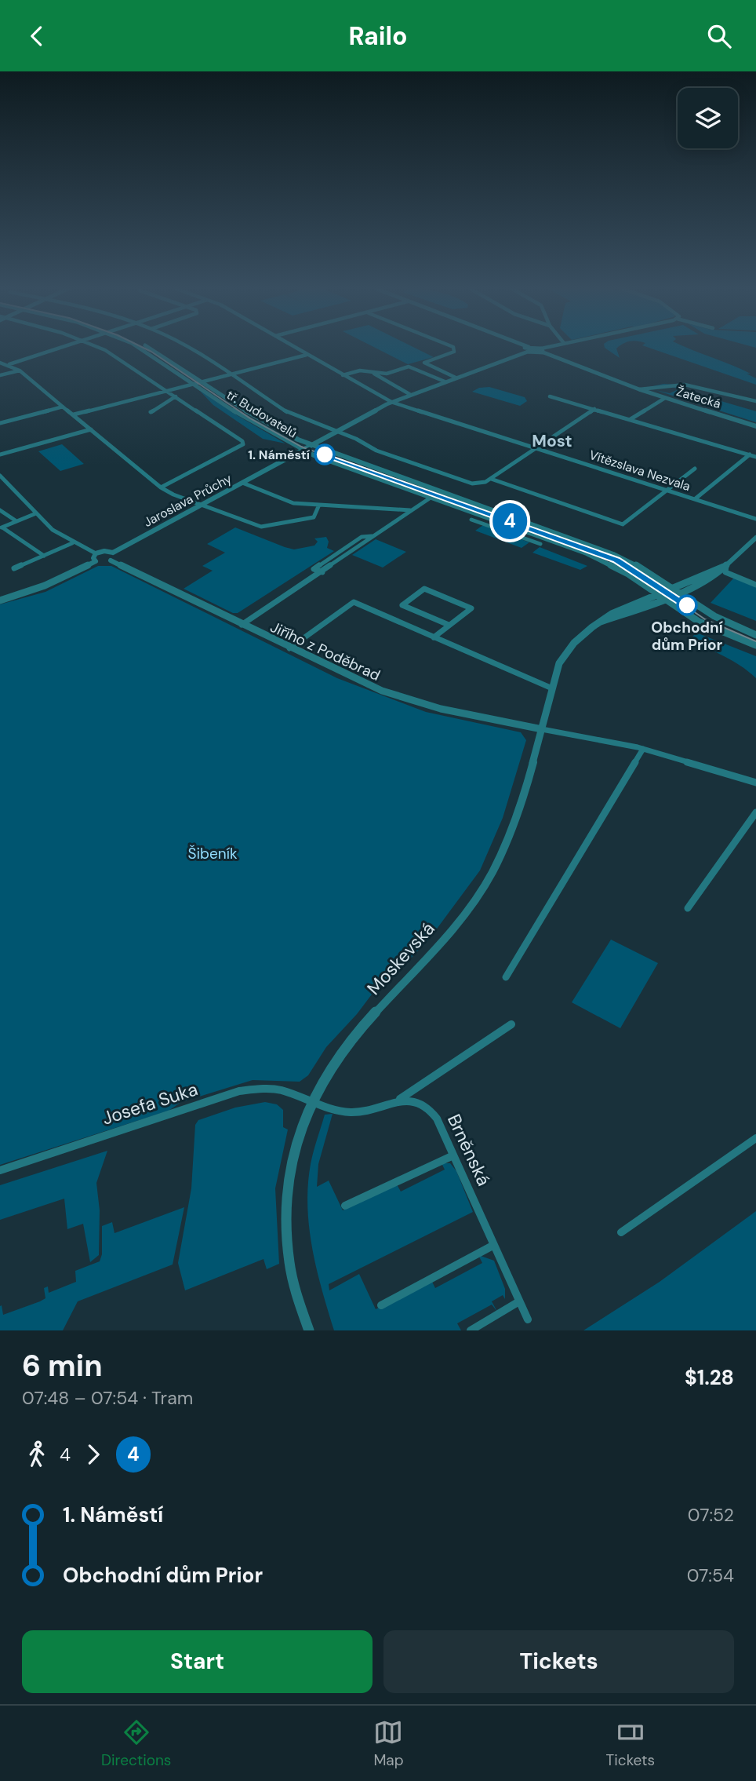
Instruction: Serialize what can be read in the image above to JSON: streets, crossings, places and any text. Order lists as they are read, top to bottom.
{
  "streets": {
    "street": [
      "Žatecká",
      "tř. Budovatelů",
      "Vítězslava Nezvala",
      "Jaroslava Průchy",
      "Jiřího z Poděbrad",
      "Moskevská",
      "Josefa Suka",
      "Brněnská"
    ]
  },
  "crossings": [
    ["Žatecká", "Jaroslava Průchy"],
    ["tř. Budovatelů", "Jaroslava Průchy"],
    ["tř. Budovatelů", "Moskevská"],
    ["Vítězslava Nezvala", "Jaroslava Průchy"],
    ["Jaroslava Průchy", "Jiřího z Poděbrad"],
    ["Jiřího z Poděbrad", "Moskevská"],
    ["Moskevská", "Josefa Suka"]
  ],
  "districts": ["Most"],
  "parks": ["Šibeník"],
  "places": ["1. Náměstí", "Obchodní dům Prior"],
  "lines": ["tram line 4"],
  "page": {
    "header": "Railo",
    "on_map": "4",
    "heading": ["6 min", "07:48 – 07:54 · Tram", "$1.28"],
    "legs": ["4", "4"],
    "list": [
      {
        "name": "1. Náměstí",
        "value": "07:52"
      },
      {
        "name": "Obchodní dům Prior",
        "value": "07:54"
      }
    ],
    "buttons": ["Start", "Tickets"],
    "tabs": ["Directions", "Map", "Tickets"]
  }
}
